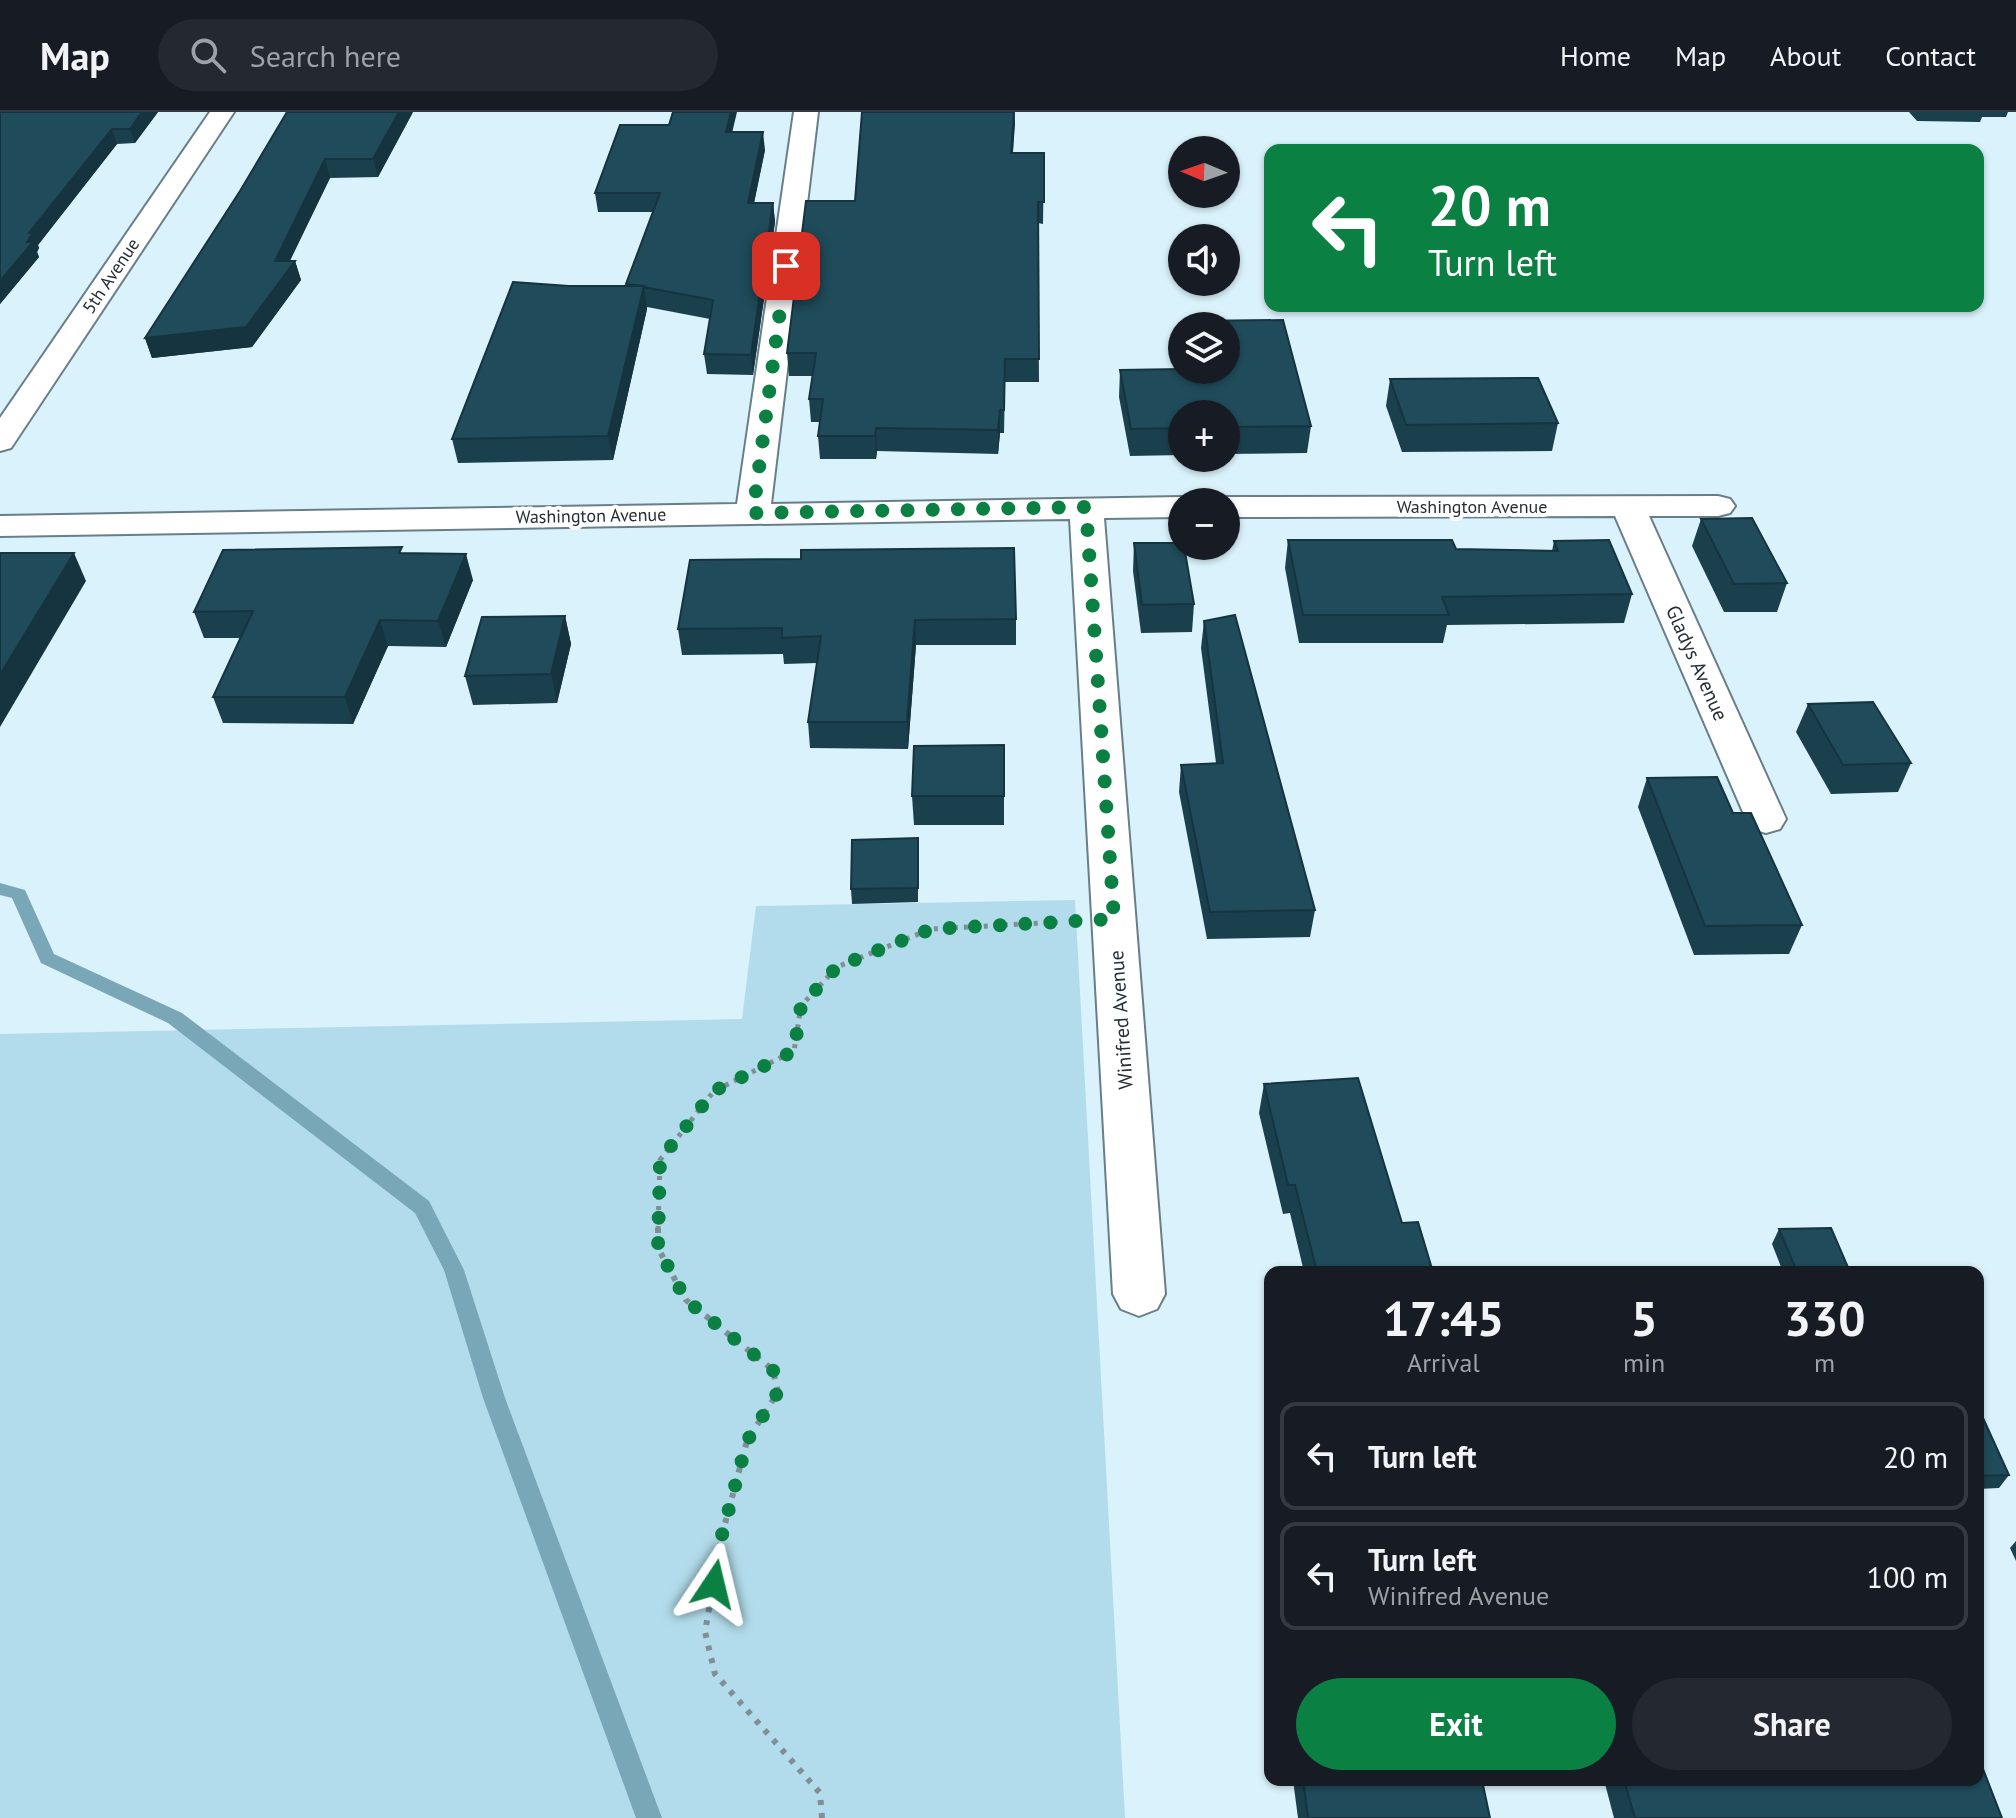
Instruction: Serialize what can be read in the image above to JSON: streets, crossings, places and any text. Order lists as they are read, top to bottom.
{
  "streets": {
    "street": [
      "5th Avenue",
      "Washington Avenue",
      "Gladys Avenue",
      "Winifred Avenue"
    ]
  },
  "crossings": [
    ["Washington Avenue", "Gladys Avenue"],
    ["Washington Avenue", "Winifred Avenue"]
  ],
  "north": "left",
  "page": {
    "header": "Map",
    "search": "Search here",
    "nav": [
      "Home",
      "Map",
      "About",
      "Contact"
    ],
    "map_buttons": ["+", "−"],
    "turn": ["20 m", "Turn left"],
    "eta": [
      "17:45",
      "Arrival",
      "5",
      "min",
      "330",
      "m"
    ],
    "list": [
      {
        "name": "Turn left",
        "value": "20 m"
      },
      {
        "name": "Turn left",
        "note": "Winifred Avenue",
        "value": "100 m"
      }
    ],
    "buttons": ["Exit", "Share"]
  }
}
